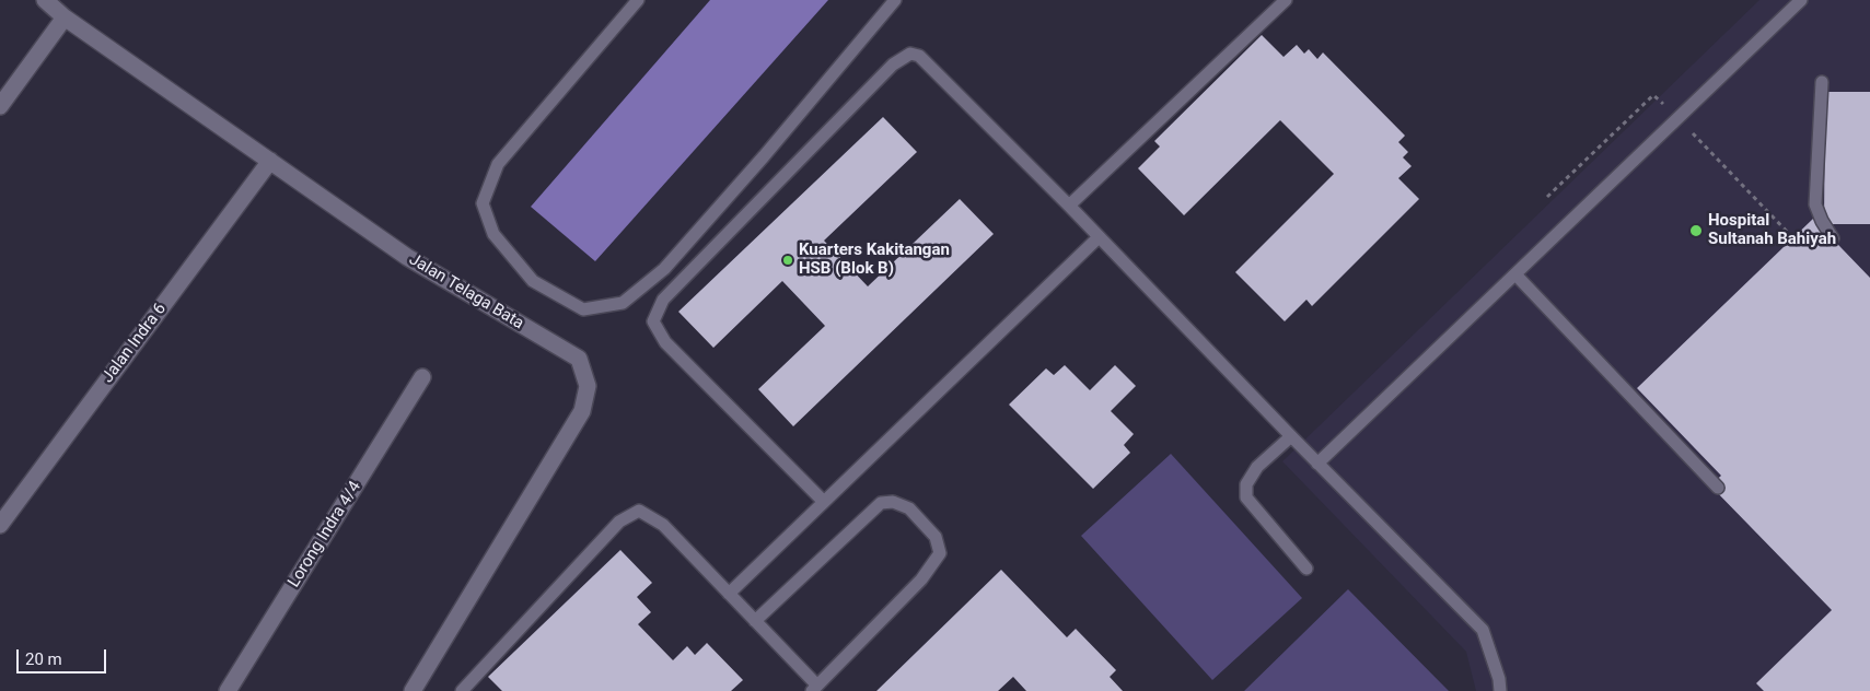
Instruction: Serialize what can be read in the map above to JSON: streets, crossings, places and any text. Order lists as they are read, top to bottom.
{
  "streets": {
    "street": ["Jalan Telaga Bata", "Jalan Indra 6", "Lorong Indra 4/4"]
  },
  "crossings": [
    ["Jalan Telaga Bata", "Jalan Indra 6"]
  ],
  "places": ["Hospital Sultanah Bahiyah", "Kuarters Kakitangan HSB (Blok B)"],
  "scale_bar": "20 m"
}
